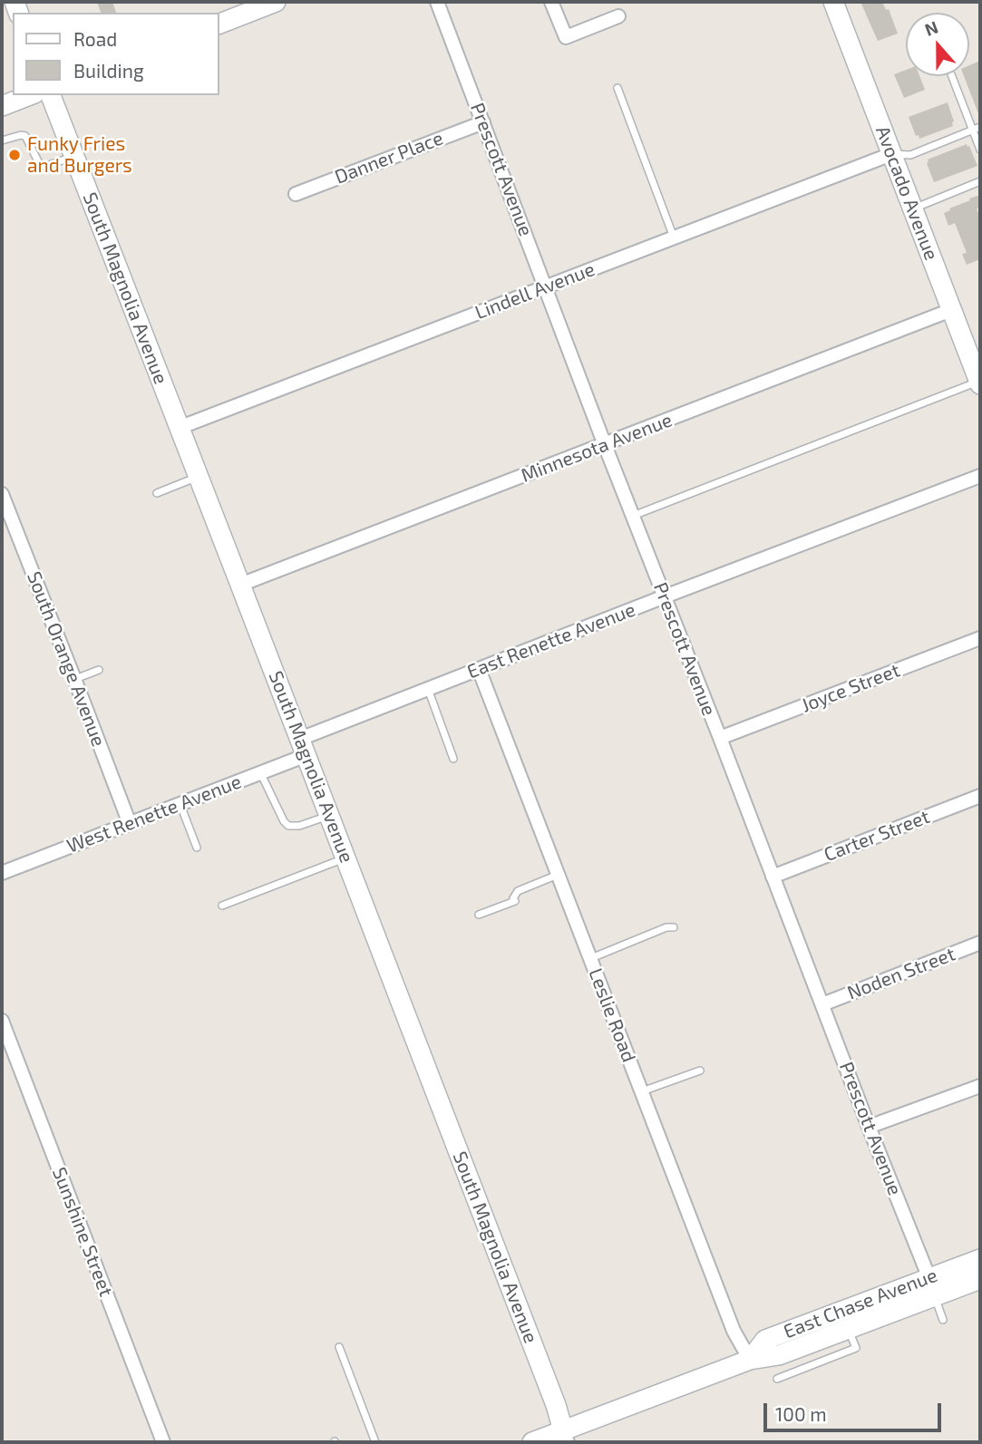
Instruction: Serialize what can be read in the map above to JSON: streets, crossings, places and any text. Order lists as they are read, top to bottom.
{
  "streets": {
    "main road": ["Avocado Avenue", "South Magnolia Avenue", "East Chase Avenue"],
    "street": [
      "Danner Place",
      "Prescott Avenue",
      "Lindell Avenue",
      "Minnesota Avenue",
      "East Renette Avenue",
      "South Orange Avenue",
      "Joyce Street",
      "West Renette Avenue",
      "Carter Street",
      "Noden Street",
      "Leslie Road",
      "Sunshine Street"
    ]
  },
  "crossings": [
    ["Danner Place", "Prescott Avenue"],
    ["Prescott Avenue", "Lindell Avenue"],
    ["Prescott Avenue", "Minnesota Avenue"],
    ["Prescott Avenue", "East Renette Avenue"],
    ["Prescott Avenue", "Joyce Street"],
    ["Prescott Avenue", "Carter Street"],
    ["Prescott Avenue", "Noden Street"],
    ["Prescott Avenue", "East Chase Avenue"],
    ["Avocado Avenue", "Lindell Avenue"],
    ["Avocado Avenue", "Minnesota Avenue"],
    ["South Magnolia Avenue", "Lindell Avenue"],
    ["South Magnolia Avenue", "Minnesota Avenue"],
    ["South Magnolia Avenue", "East Renette Avenue"],
    ["South Magnolia Avenue", "West Renette Avenue"],
    ["South Magnolia Avenue", "East Chase Avenue"],
    ["East Renette Avenue", "West Renette Avenue"],
    ["East Renette Avenue", "Leslie Road"],
    ["South Orange Avenue", "West Renette Avenue"],
    ["Leslie Road", "East Chase Avenue"]
  ],
  "places": ["Funky Fries and Burgers"],
  "legend": ["Road", "Building"],
  "scale_bar": "100 m",
  "north": "top"
}
